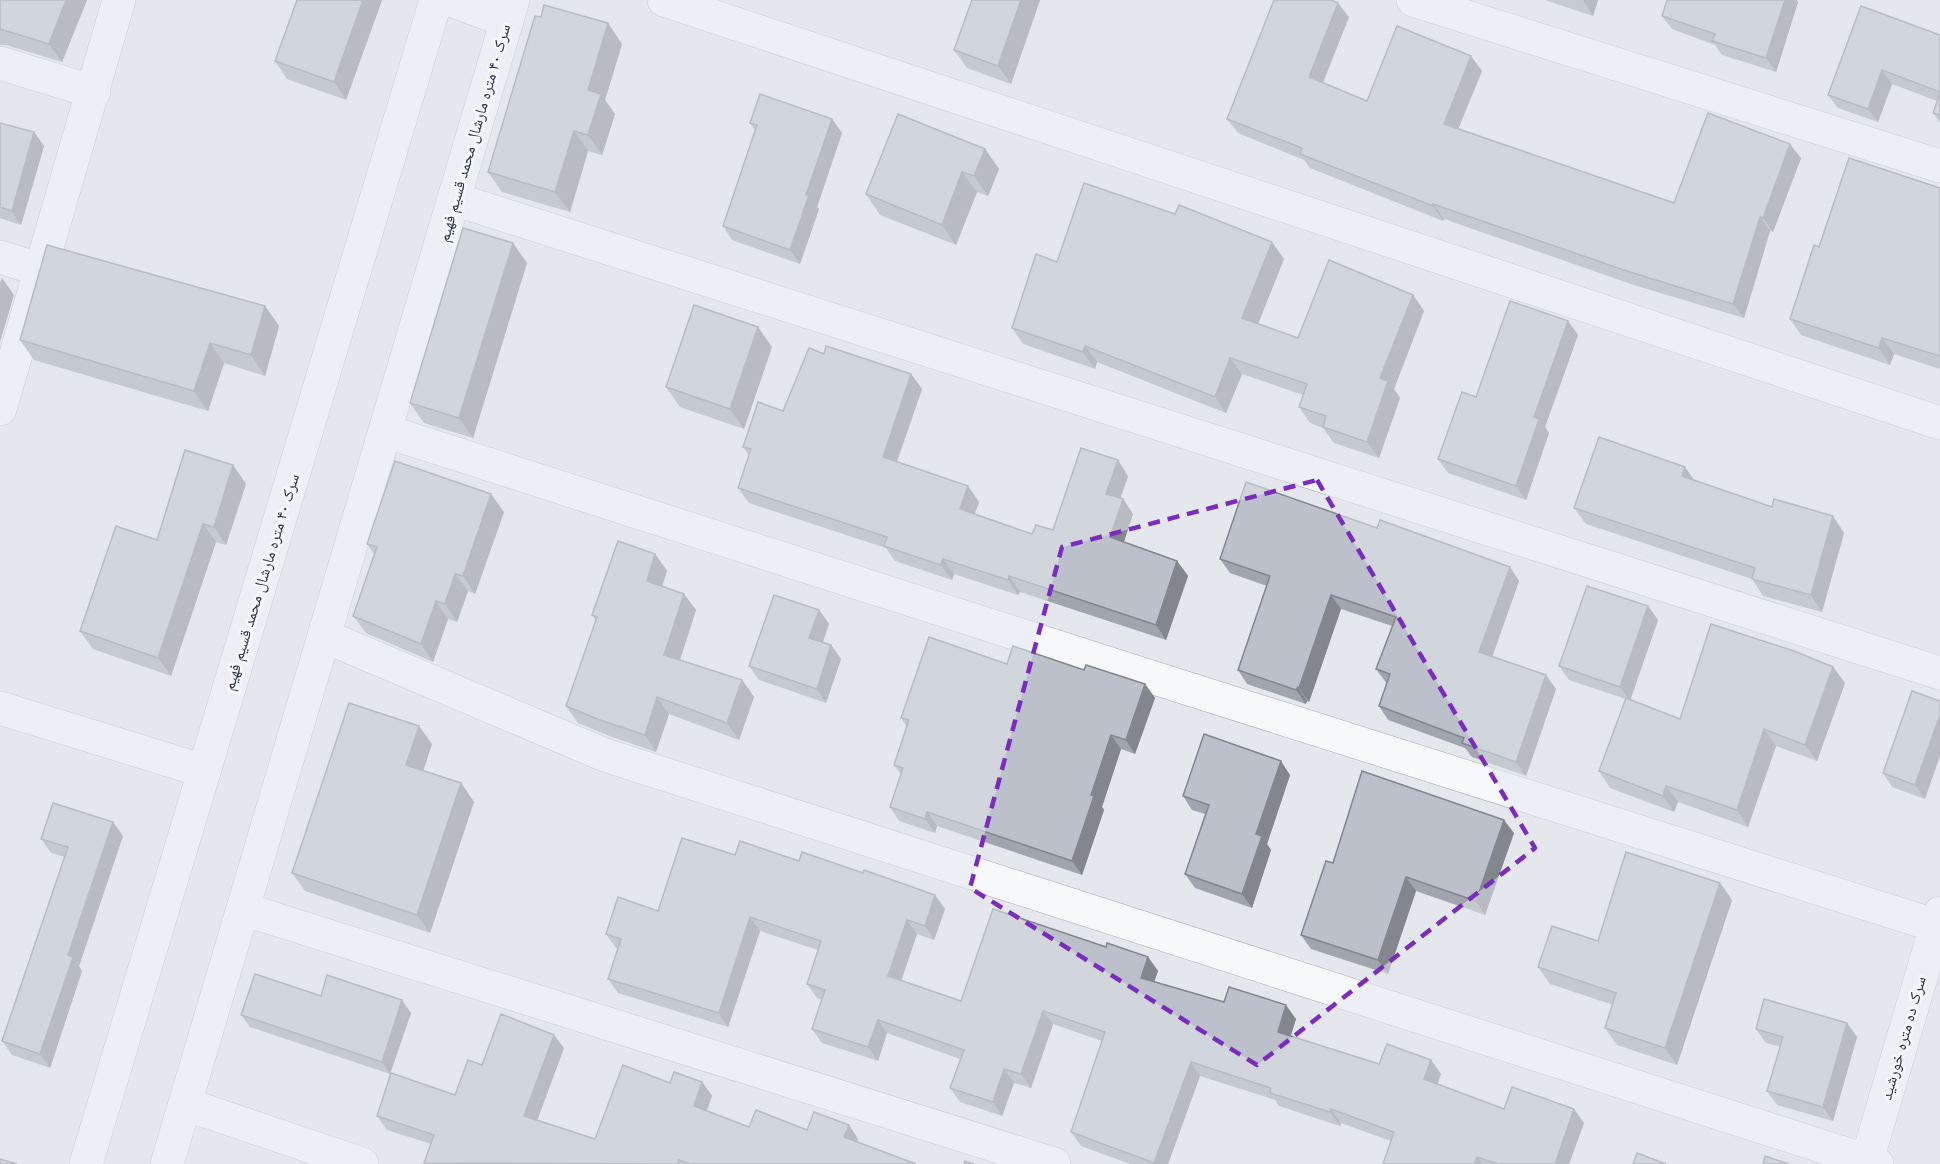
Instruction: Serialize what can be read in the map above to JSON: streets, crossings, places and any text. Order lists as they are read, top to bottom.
{
  "streets": {
    "street": ["سرک ۴۰ متره مارشال محمد قسیم فهیم", "سرک ده متره خورشید"]
  }
}
